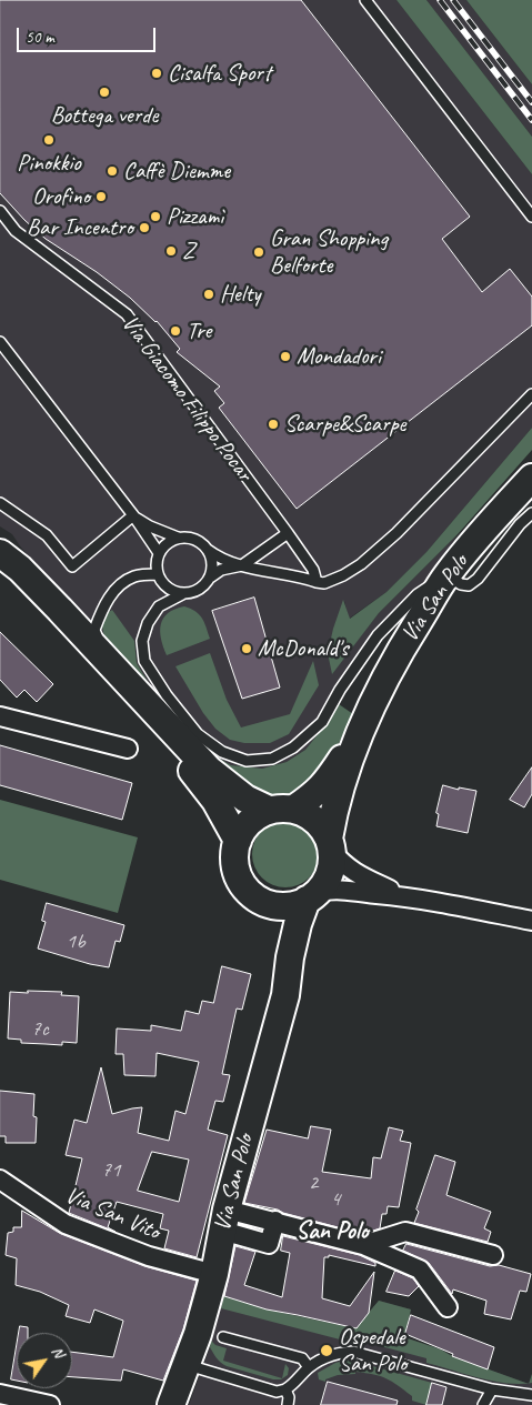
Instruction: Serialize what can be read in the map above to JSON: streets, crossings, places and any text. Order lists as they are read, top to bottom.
{
  "streets": {
    "main road": ["Via San Polo"],
    "street": ["Via San Vito"],
    "lane": ["Via Giacomo Filippo Pocar"]
  },
  "crossings": [
    ["Via San Polo", "Via San Vito"]
  ],
  "districts": ["San Polo"],
  "places": [
    "Cisalfa Sport",
    "Bottega verde",
    "Pinokkio",
    "Caffè Diemme",
    "Orofino",
    "Pizzamì",
    "Bar Incentro",
    "Z",
    "Gran Shopping Belforte",
    "Helty",
    "Tre",
    "Mondadori",
    "Scarpe&Scarpe",
    "McDonald's",
    "Ospedale San Polo"
  ],
  "house_numbers": [
    "1b",
    "7c",
    "71",
    "2",
    "4"
  ],
  "scale_bar": "50 m",
  "north": "top right"
}
